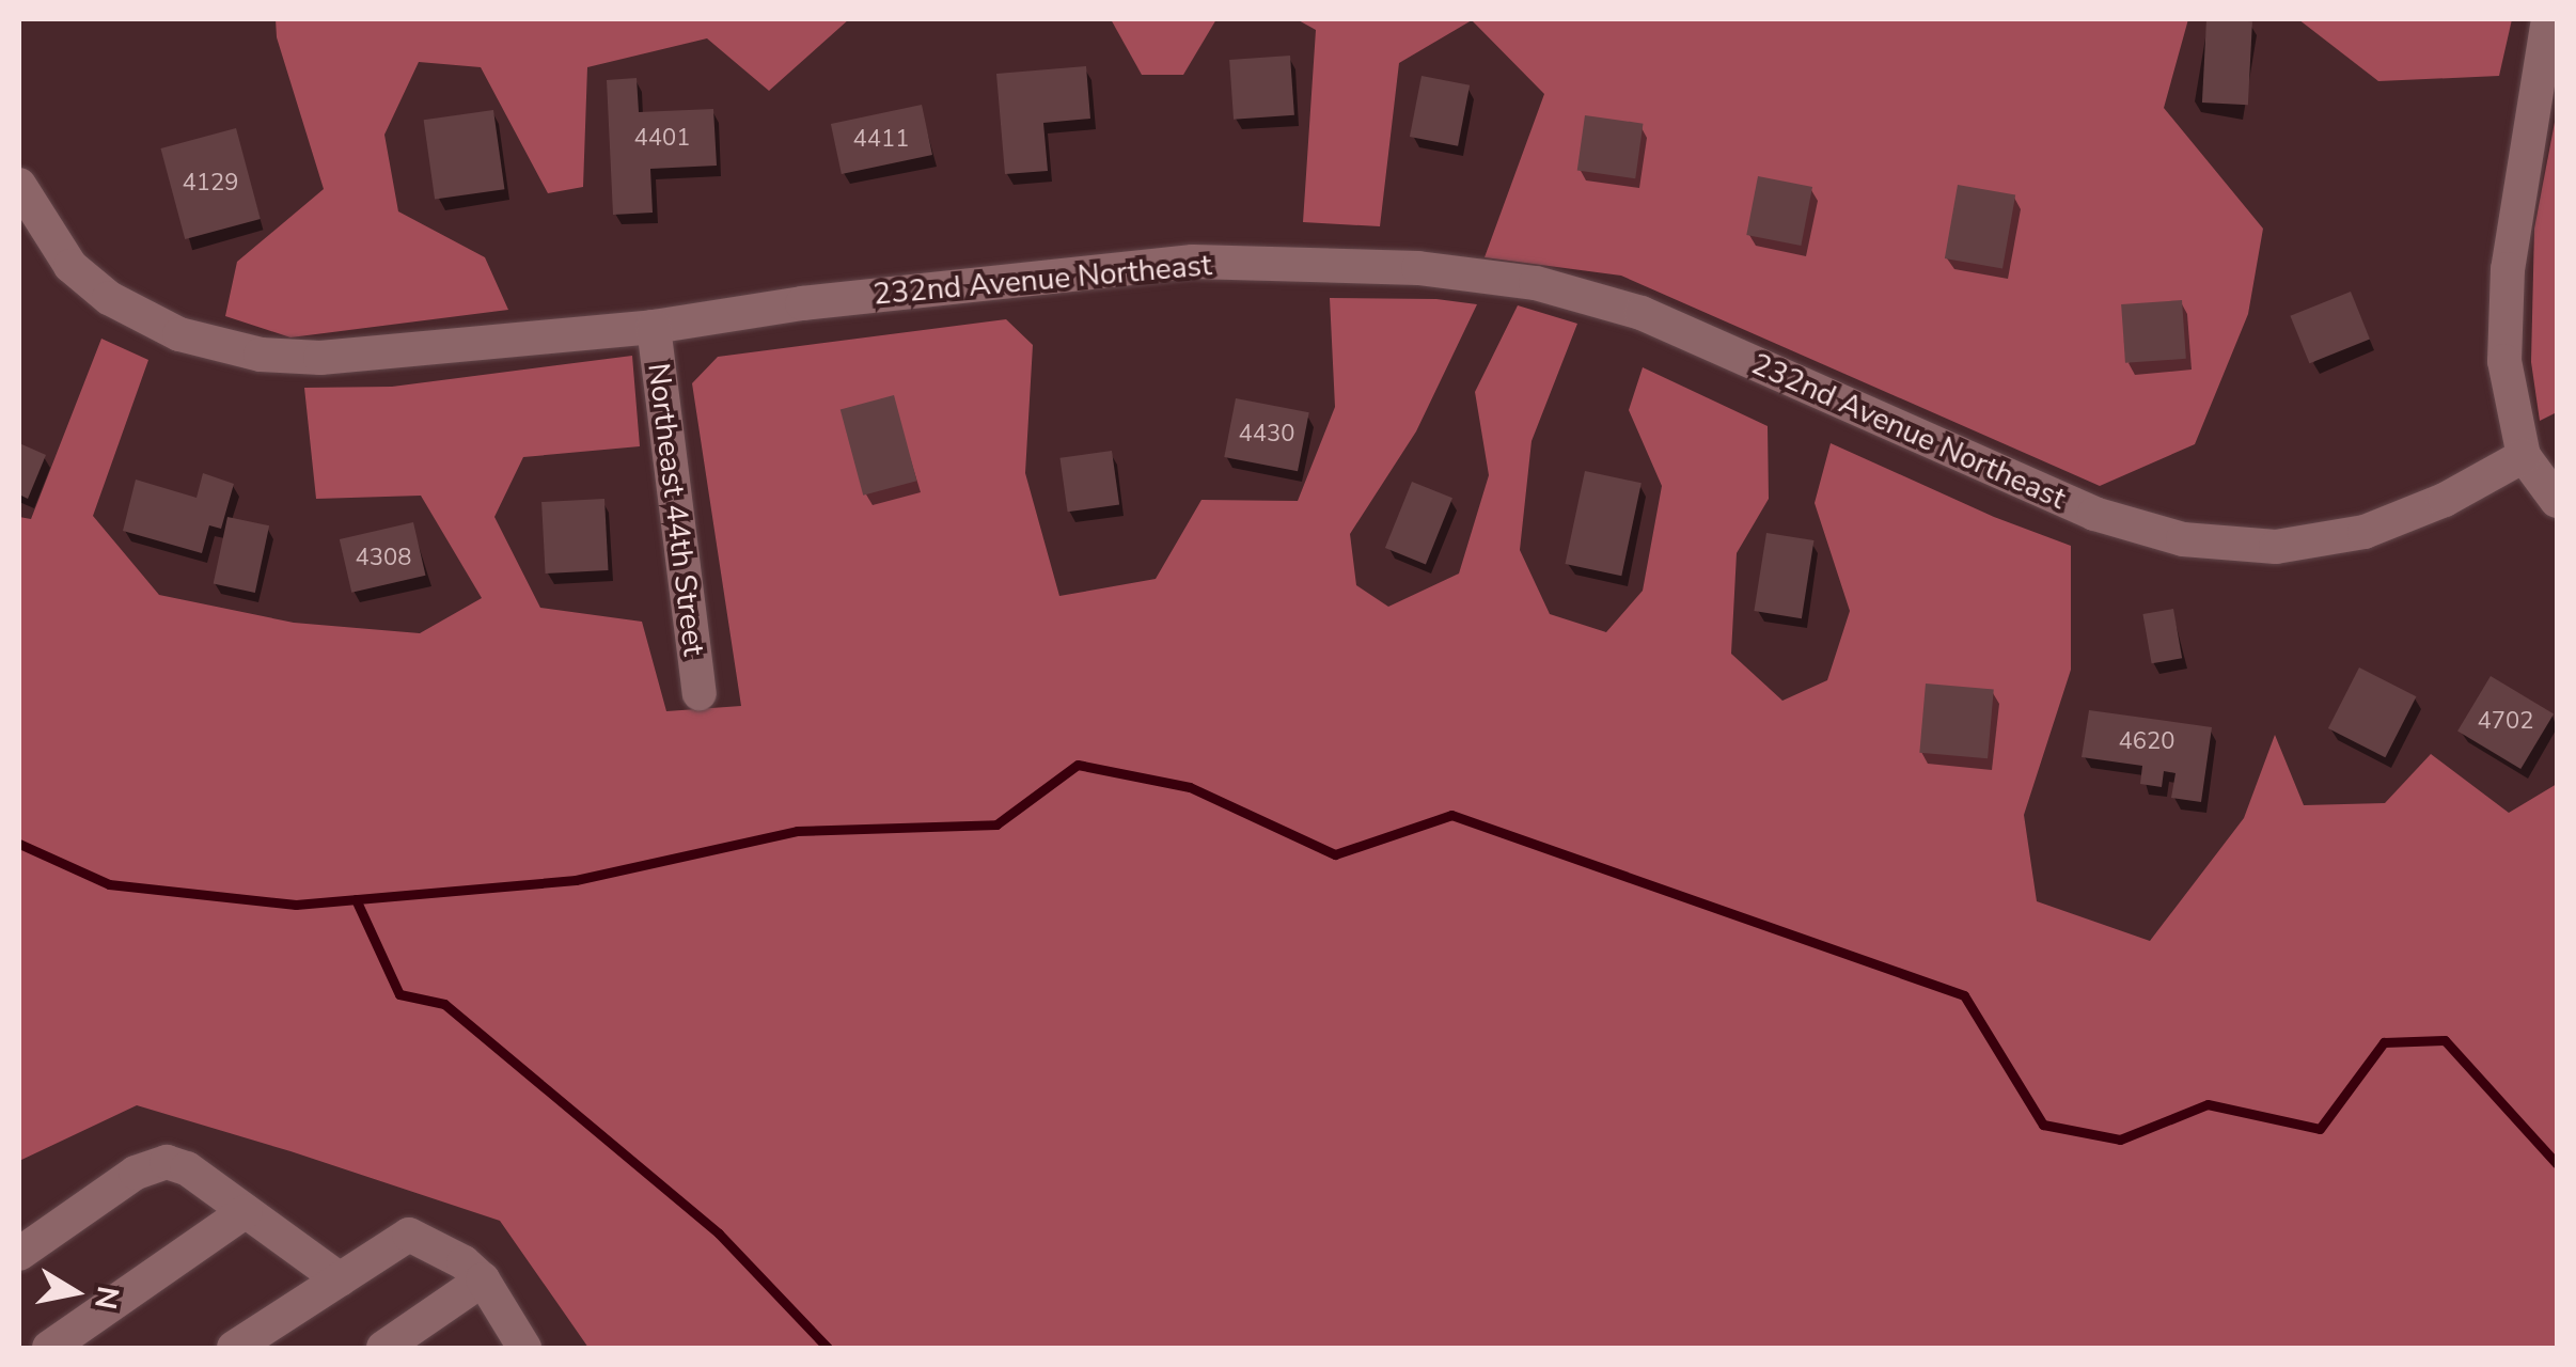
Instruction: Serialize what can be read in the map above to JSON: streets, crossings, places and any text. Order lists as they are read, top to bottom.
{
  "streets": {
    "street": ["232nd Avenue Northeast", "Northeast 44th Street"]
  },
  "crossings": [
    ["232nd Avenue Northeast", "Northeast 44th Street"]
  ],
  "house_numbers": [
    "4401",
    "4411",
    "4129",
    "4430",
    "4308",
    "4702",
    "4620"
  ],
  "north": "right"
}
